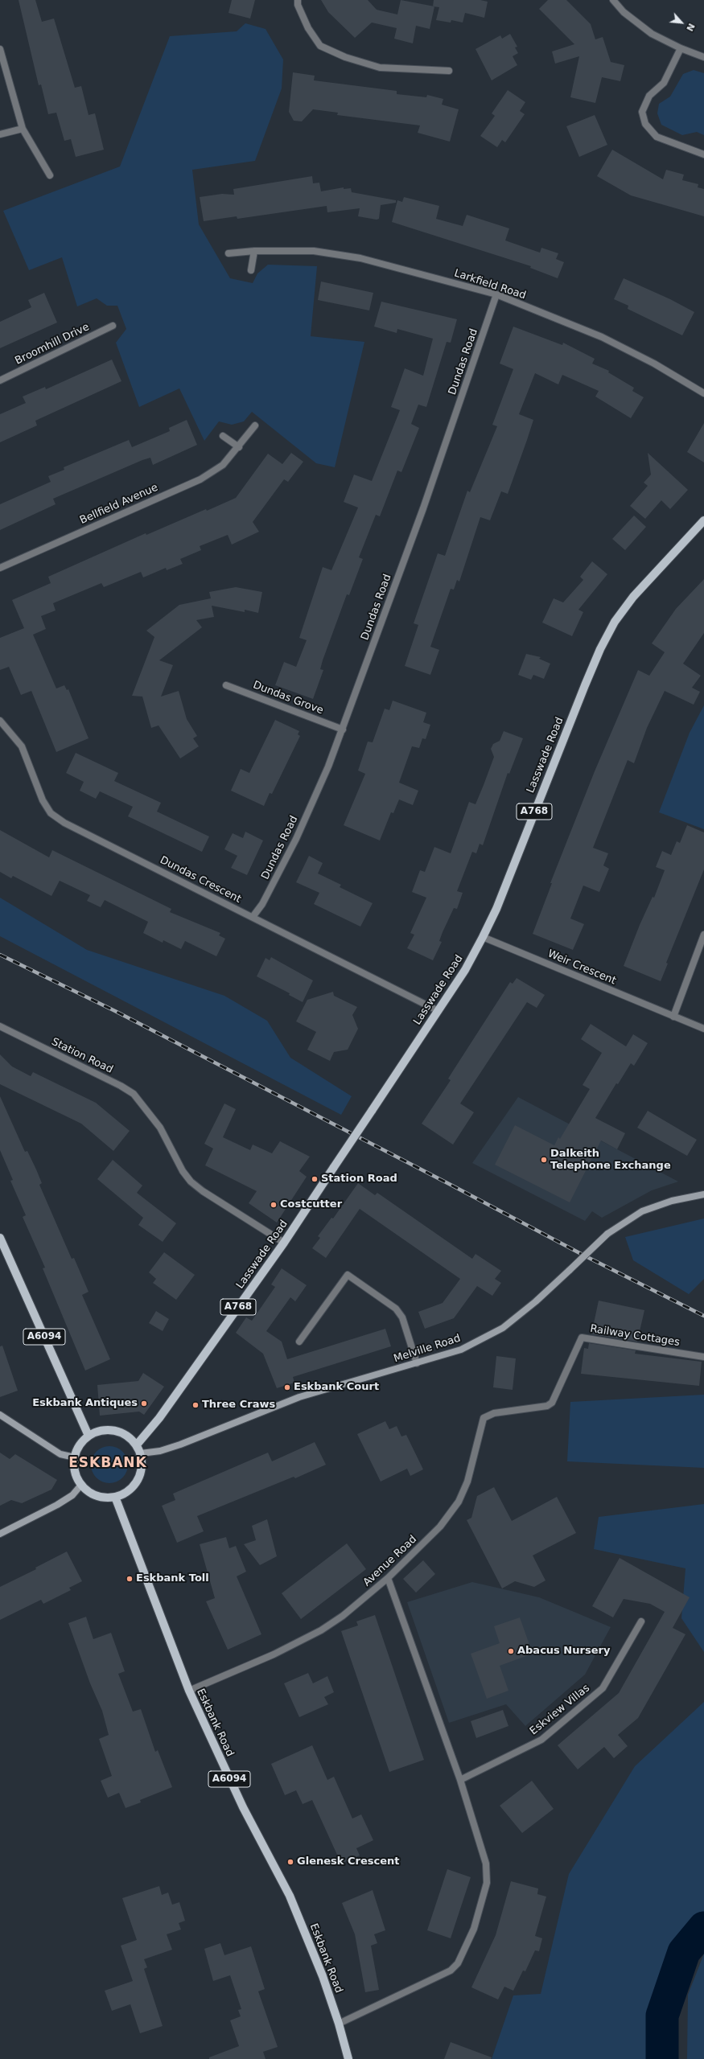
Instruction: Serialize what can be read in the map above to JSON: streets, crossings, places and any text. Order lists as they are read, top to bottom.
{
  "streets": {
    "main road": [
      "Lasswade Road",
      "A768",
      "A6094",
      "Melville Road",
      "Eskbank Road"
    ],
    "street": [
      "Larkfield Road",
      "Broomhill Drive",
      "Dundas Road",
      "Bellfield Avenue",
      "Dundas Grove",
      "Dundas Crescent",
      "Weir Crescent",
      "Station Road",
      "Railway Cottages",
      "Avenue Road",
      "Eskview Villas"
    ]
  },
  "crossings": [
    ["Larkfield Road", "Dundas Road"],
    ["Dundas Road", "Dundas Grove"],
    ["Dundas Road", "Dundas Crescent"],
    ["Lasswade Road", "Dundas Crescent"],
    ["Lasswade Road", "Weir Crescent"],
    ["Lasswade Road", "Station Road"],
    ["Lasswade Road", "A6094"],
    ["Lasswade Road", "Melville Road"],
    ["Lasswade Road", "Eskbank Road"],
    ["Railway Cottages", "Avenue Road"],
    ["A6094", "Melville Road"],
    ["A6094", "Eskbank Road"],
    ["Melville Road", "Eskbank Road"],
    ["Avenue Road", "Eskbank Road"]
  ],
  "districts": ["ESKBANK"],
  "places": [
    "Dalkeith Telephone Exchange",
    "Station Road",
    "Costcutter",
    "Eskbank Court",
    "Eskbank Antiques",
    "Three Craws",
    "Eskbank Toll",
    "Abacus Nursery",
    "Glenesk Crescent"
  ],
  "north": "bottom right"
}
